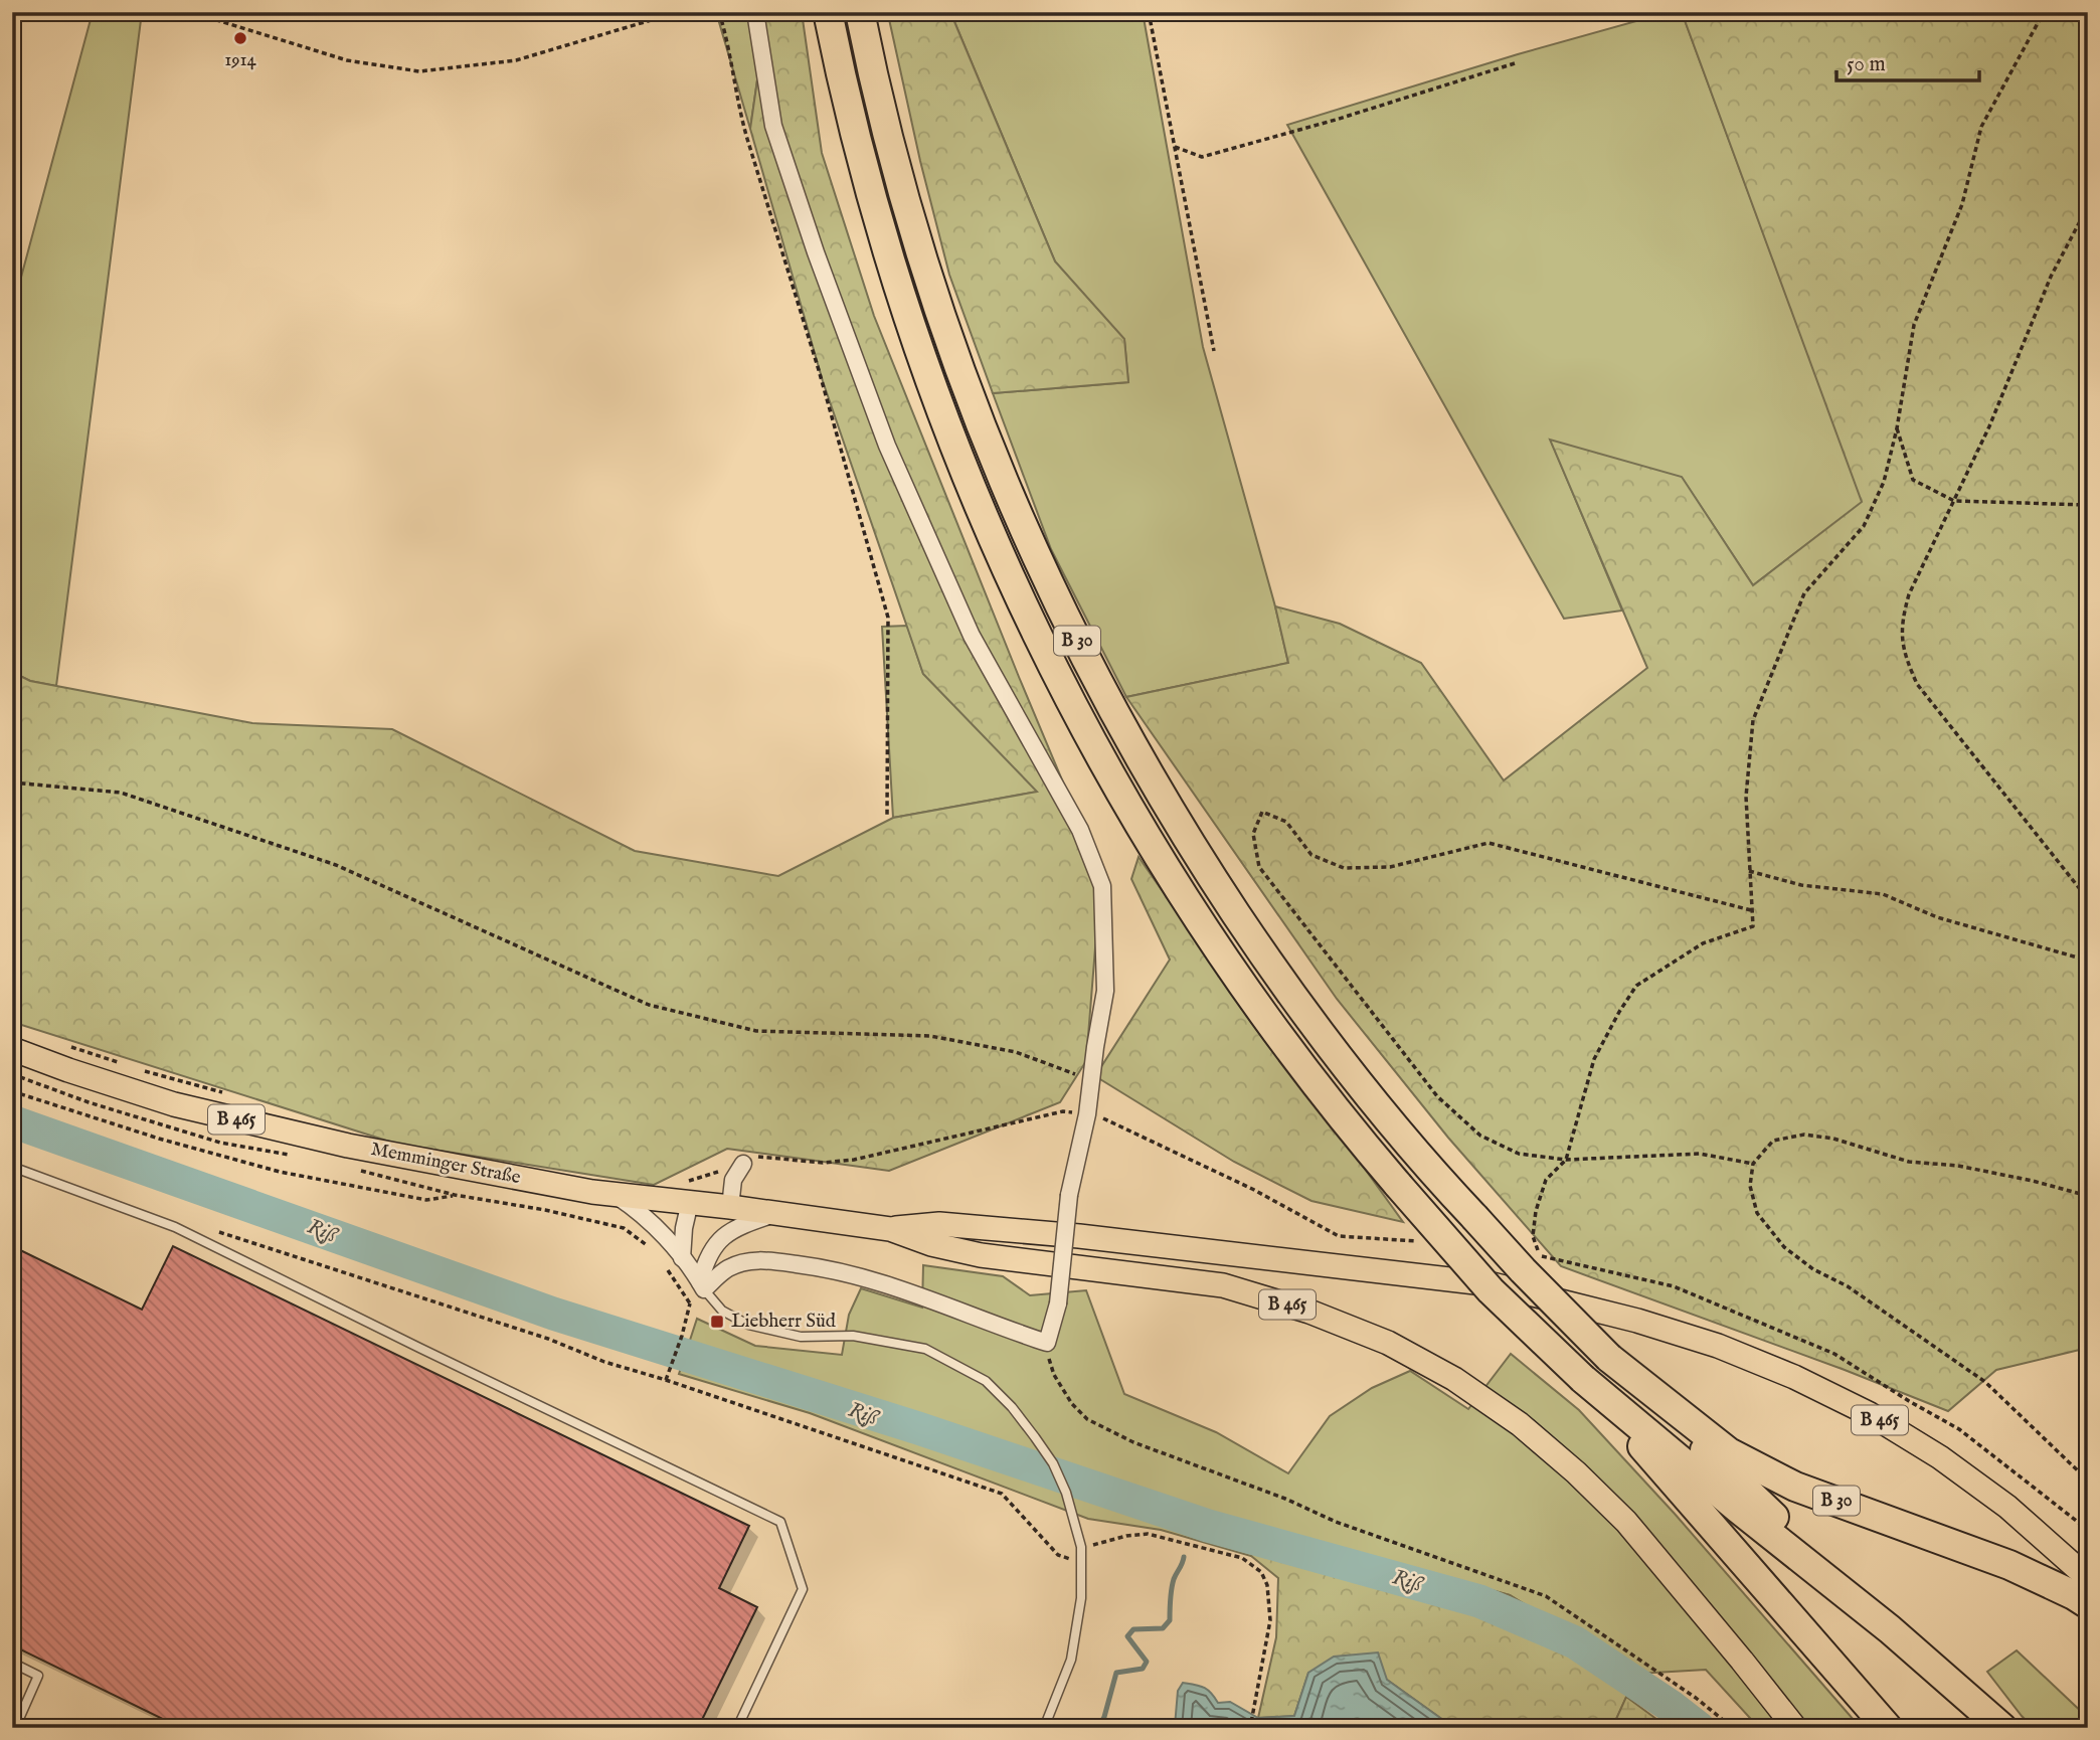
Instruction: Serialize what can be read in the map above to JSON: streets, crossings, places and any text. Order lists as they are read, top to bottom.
{
  "streets": {
    "highway": ["B 30"],
    "main road": ["B 465", "Memminger Straße"]
  },
  "crossings": [
    ["B 465", "Memminger Straße"]
  ],
  "water": ["Riß"],
  "places": {
    "other": ["1914"],
    "transit": ["Liebherr Süd"]
  },
  "scale_bar": "50 m"
}
